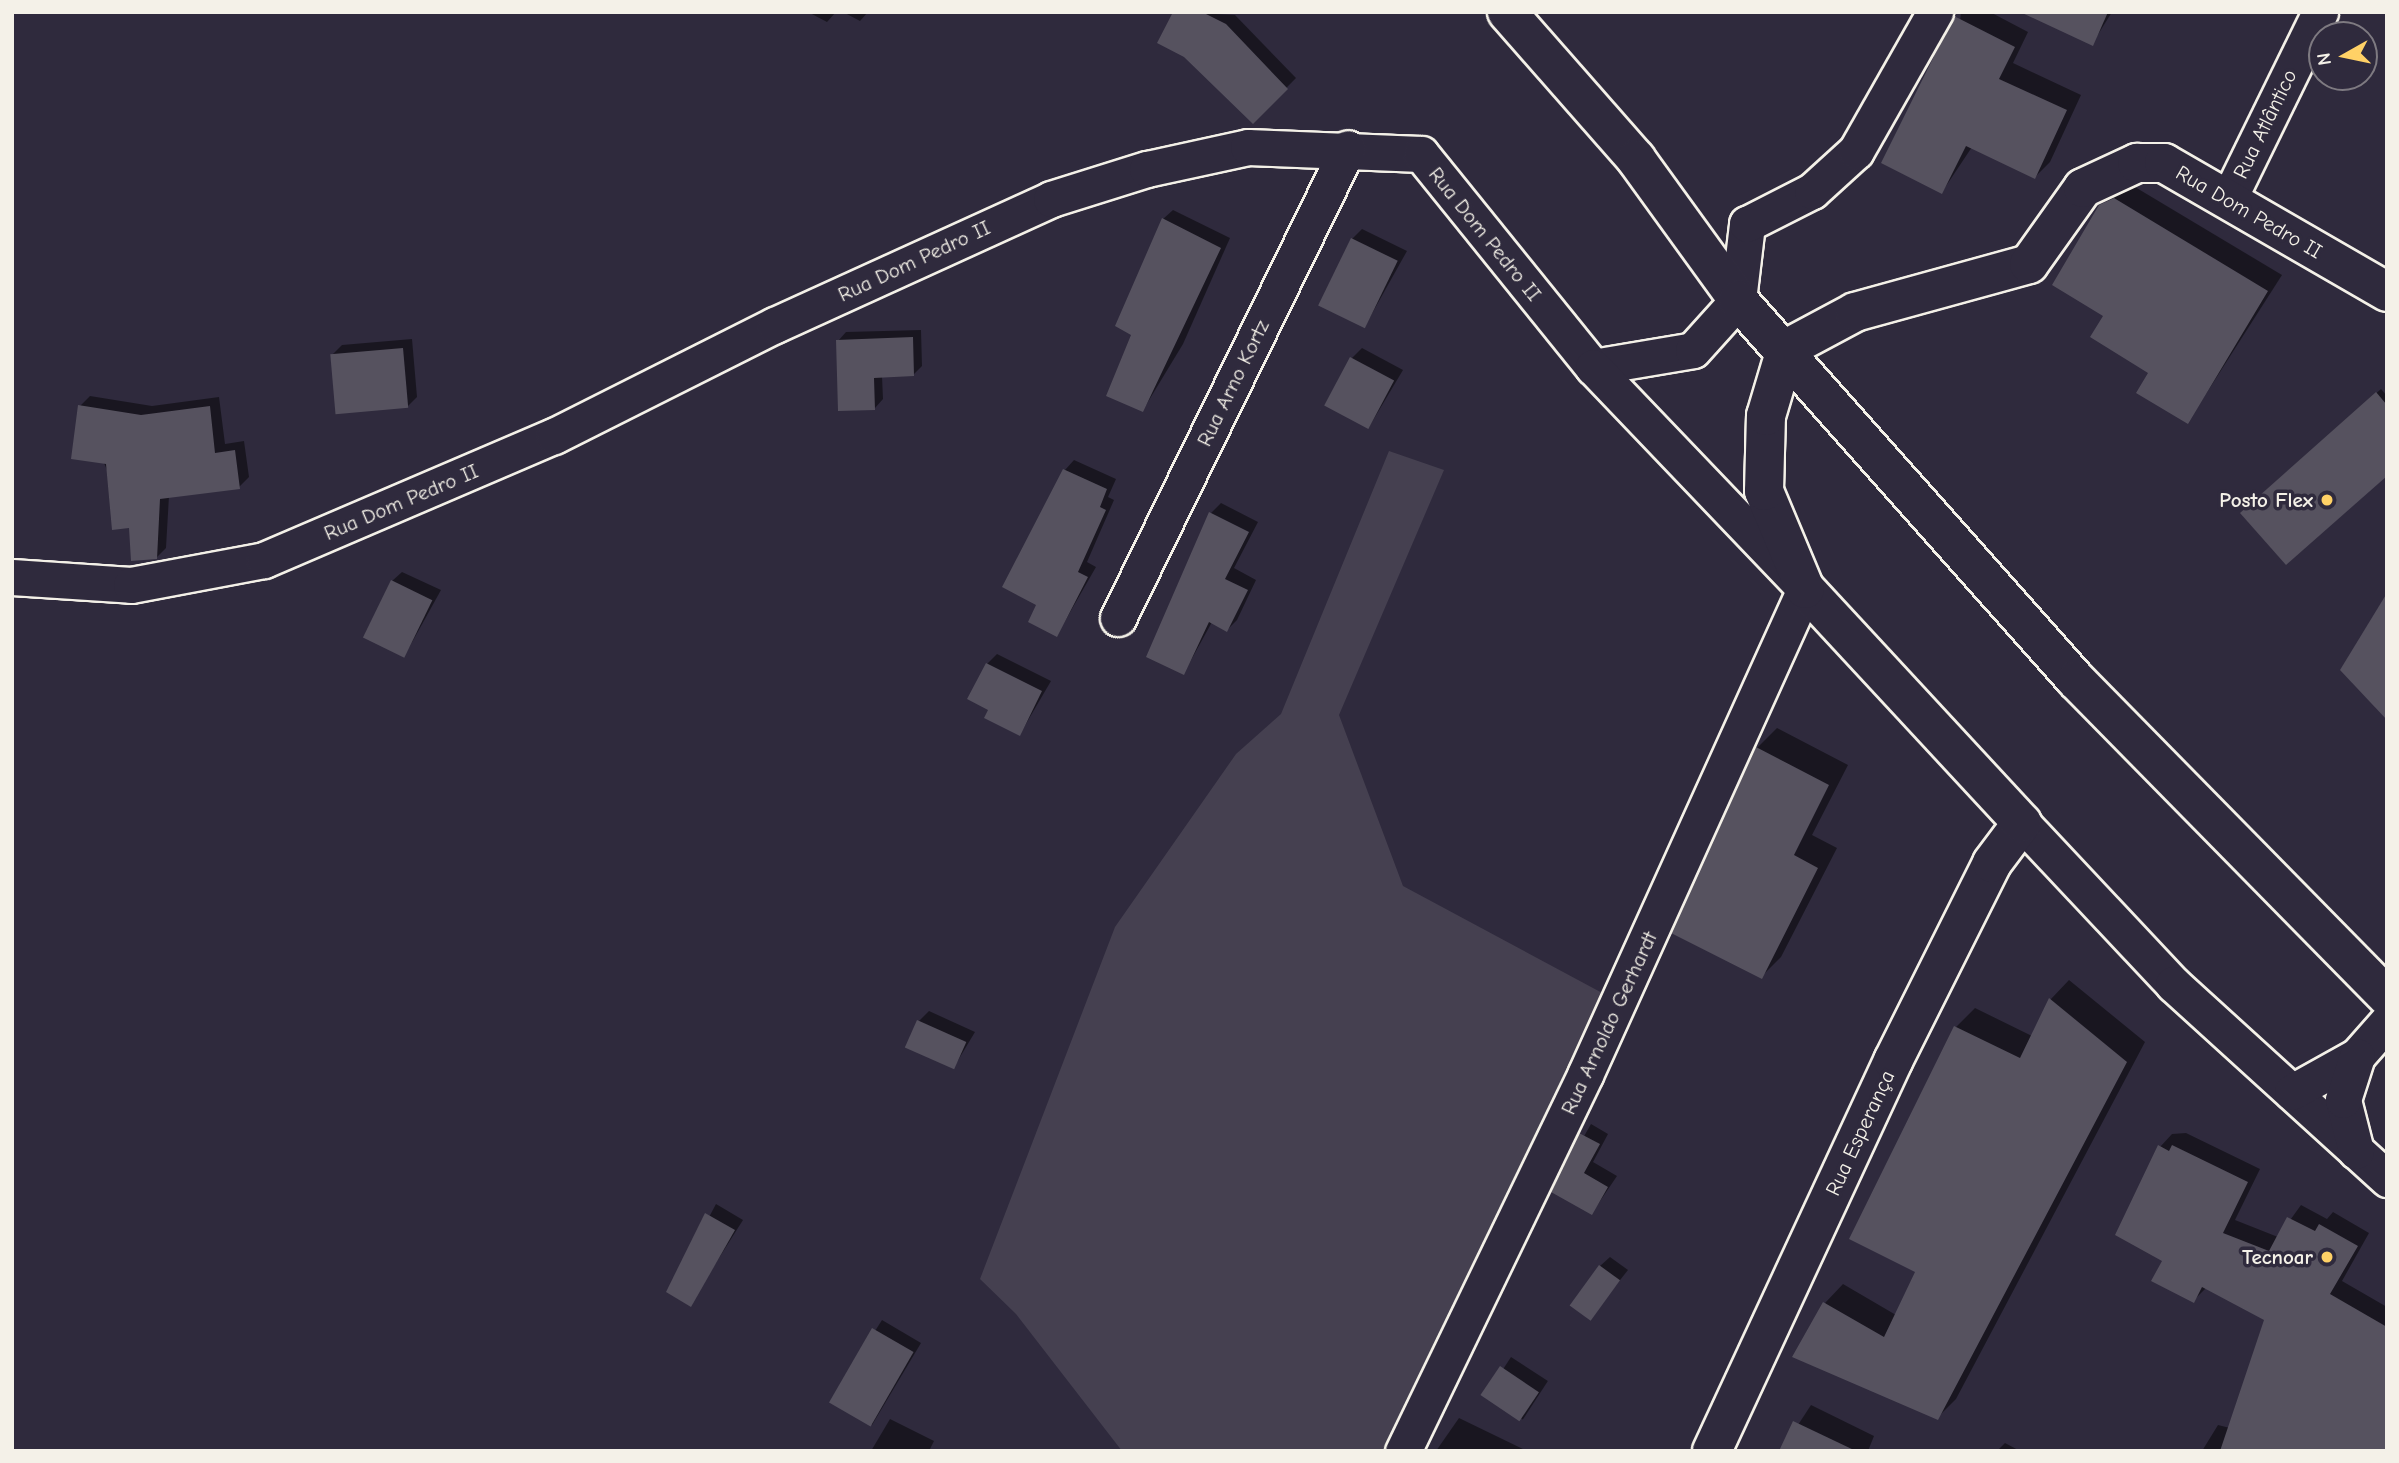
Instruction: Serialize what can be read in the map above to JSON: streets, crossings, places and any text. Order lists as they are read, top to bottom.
{
  "streets": {
    "street": [
      "Rua Atlântico",
      "Rua Dom Pedro II",
      "Rua Arno Kortz",
      "Rua Arnoldo Gerhardt",
      "Rua Esperança"
    ]
  },
  "crossings": [
    ["Rua Atlântico", "Rua Dom Pedro II"],
    ["Rua Dom Pedro II", "Rua Arno Kortz"],
    ["Rua Dom Pedro II", "Rua Arnoldo Gerhardt"]
  ],
  "places": ["Posto Flex", "Tecnoar"],
  "north": "left"
}
